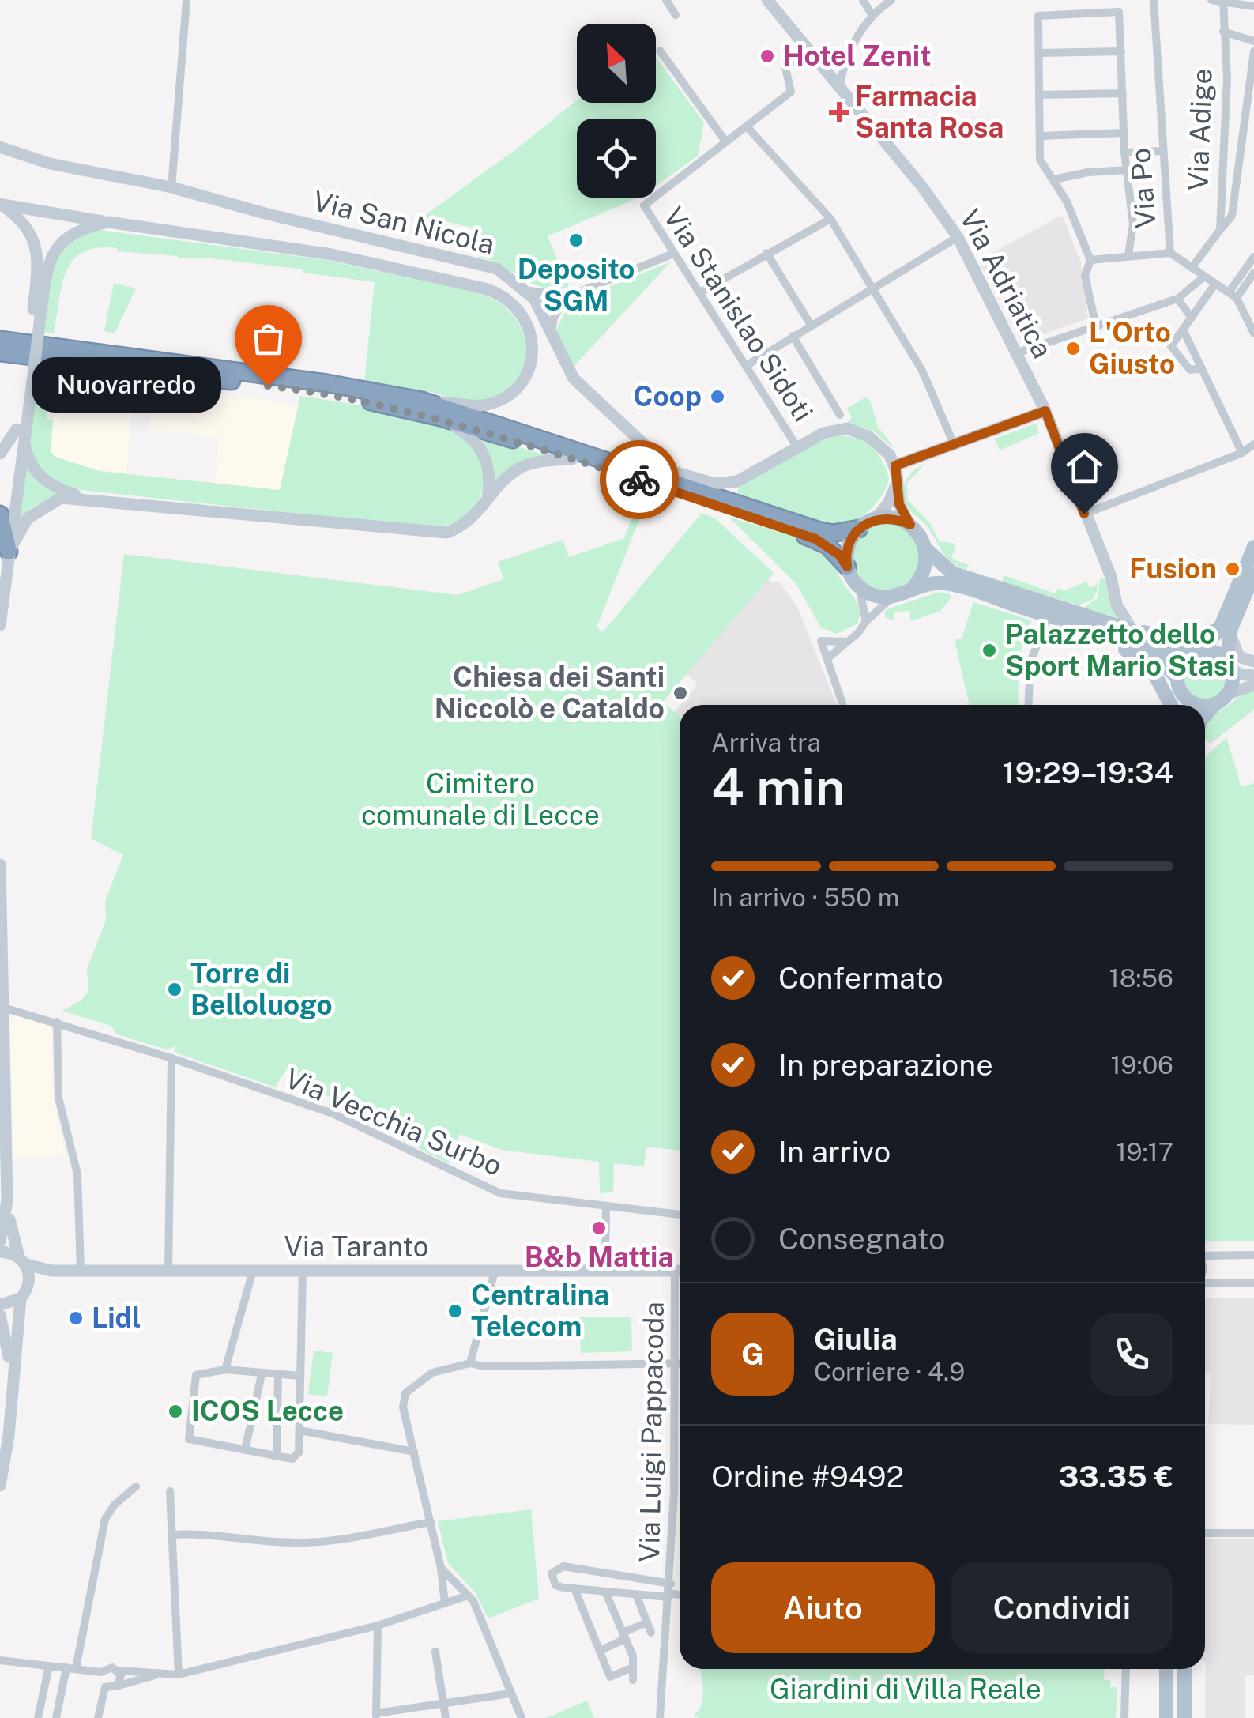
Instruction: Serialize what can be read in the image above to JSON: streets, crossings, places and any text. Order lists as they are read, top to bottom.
{
  "streets": {
    "main road": ["Via San Nicola", "Via Adriatica", "Via Taranto"],
    "street": [
      "Via Adige",
      "Via Po",
      "Via Stanislao Sidoti",
      "Via Vecchia Surbo",
      "Via Luigi Pappacoda"
    ]
  },
  "crossings": [
    ["Via Adige", "Via Po"],
    ["Via San Nicola", "Via Stanislao Sidoti"]
  ],
  "parks": ["Cimitero comunale di Lecce", "Giardini di Villa Reale"],
  "places": {
    "other": [
      "Hotel Zenit",
      "Deposito SGM",
      "L'Orto Giusto",
      "Nuovarredo",
      "Coop",
      "Fusion",
      "Palazzetto dello Sport Mario Stasi",
      "Chiesa dei Santi Niccolò e Cataldo",
      "Torre di Belloluogo",
      "B&b Mattia",
      "Centralina Telecom",
      "Lidl",
      "ICOS Lecce"
    ],
    "health": ["Farmacia Santa Rosa"]
  },
  "north": "top left",
  "page": {
    "bubble": "Nuovarredo",
    "heading": ["4 min", "Arriva tra", "19:29–19:34"],
    "panel": [
      "Giulia",
      "Corriere · 4.9",
      "Ordine #9492",
      "33.35 €"
    ],
    "bar": "In arrivo · 550 m",
    "list": [
      ["Confermato", "18:56"],
      ["In preparazione", "19:06"],
      ["In arrivo", "19:17"],
      "Consegnato"
    ],
    "round": "G",
    "buttons": ["Aiuto", "Condividi"]
  }
}
